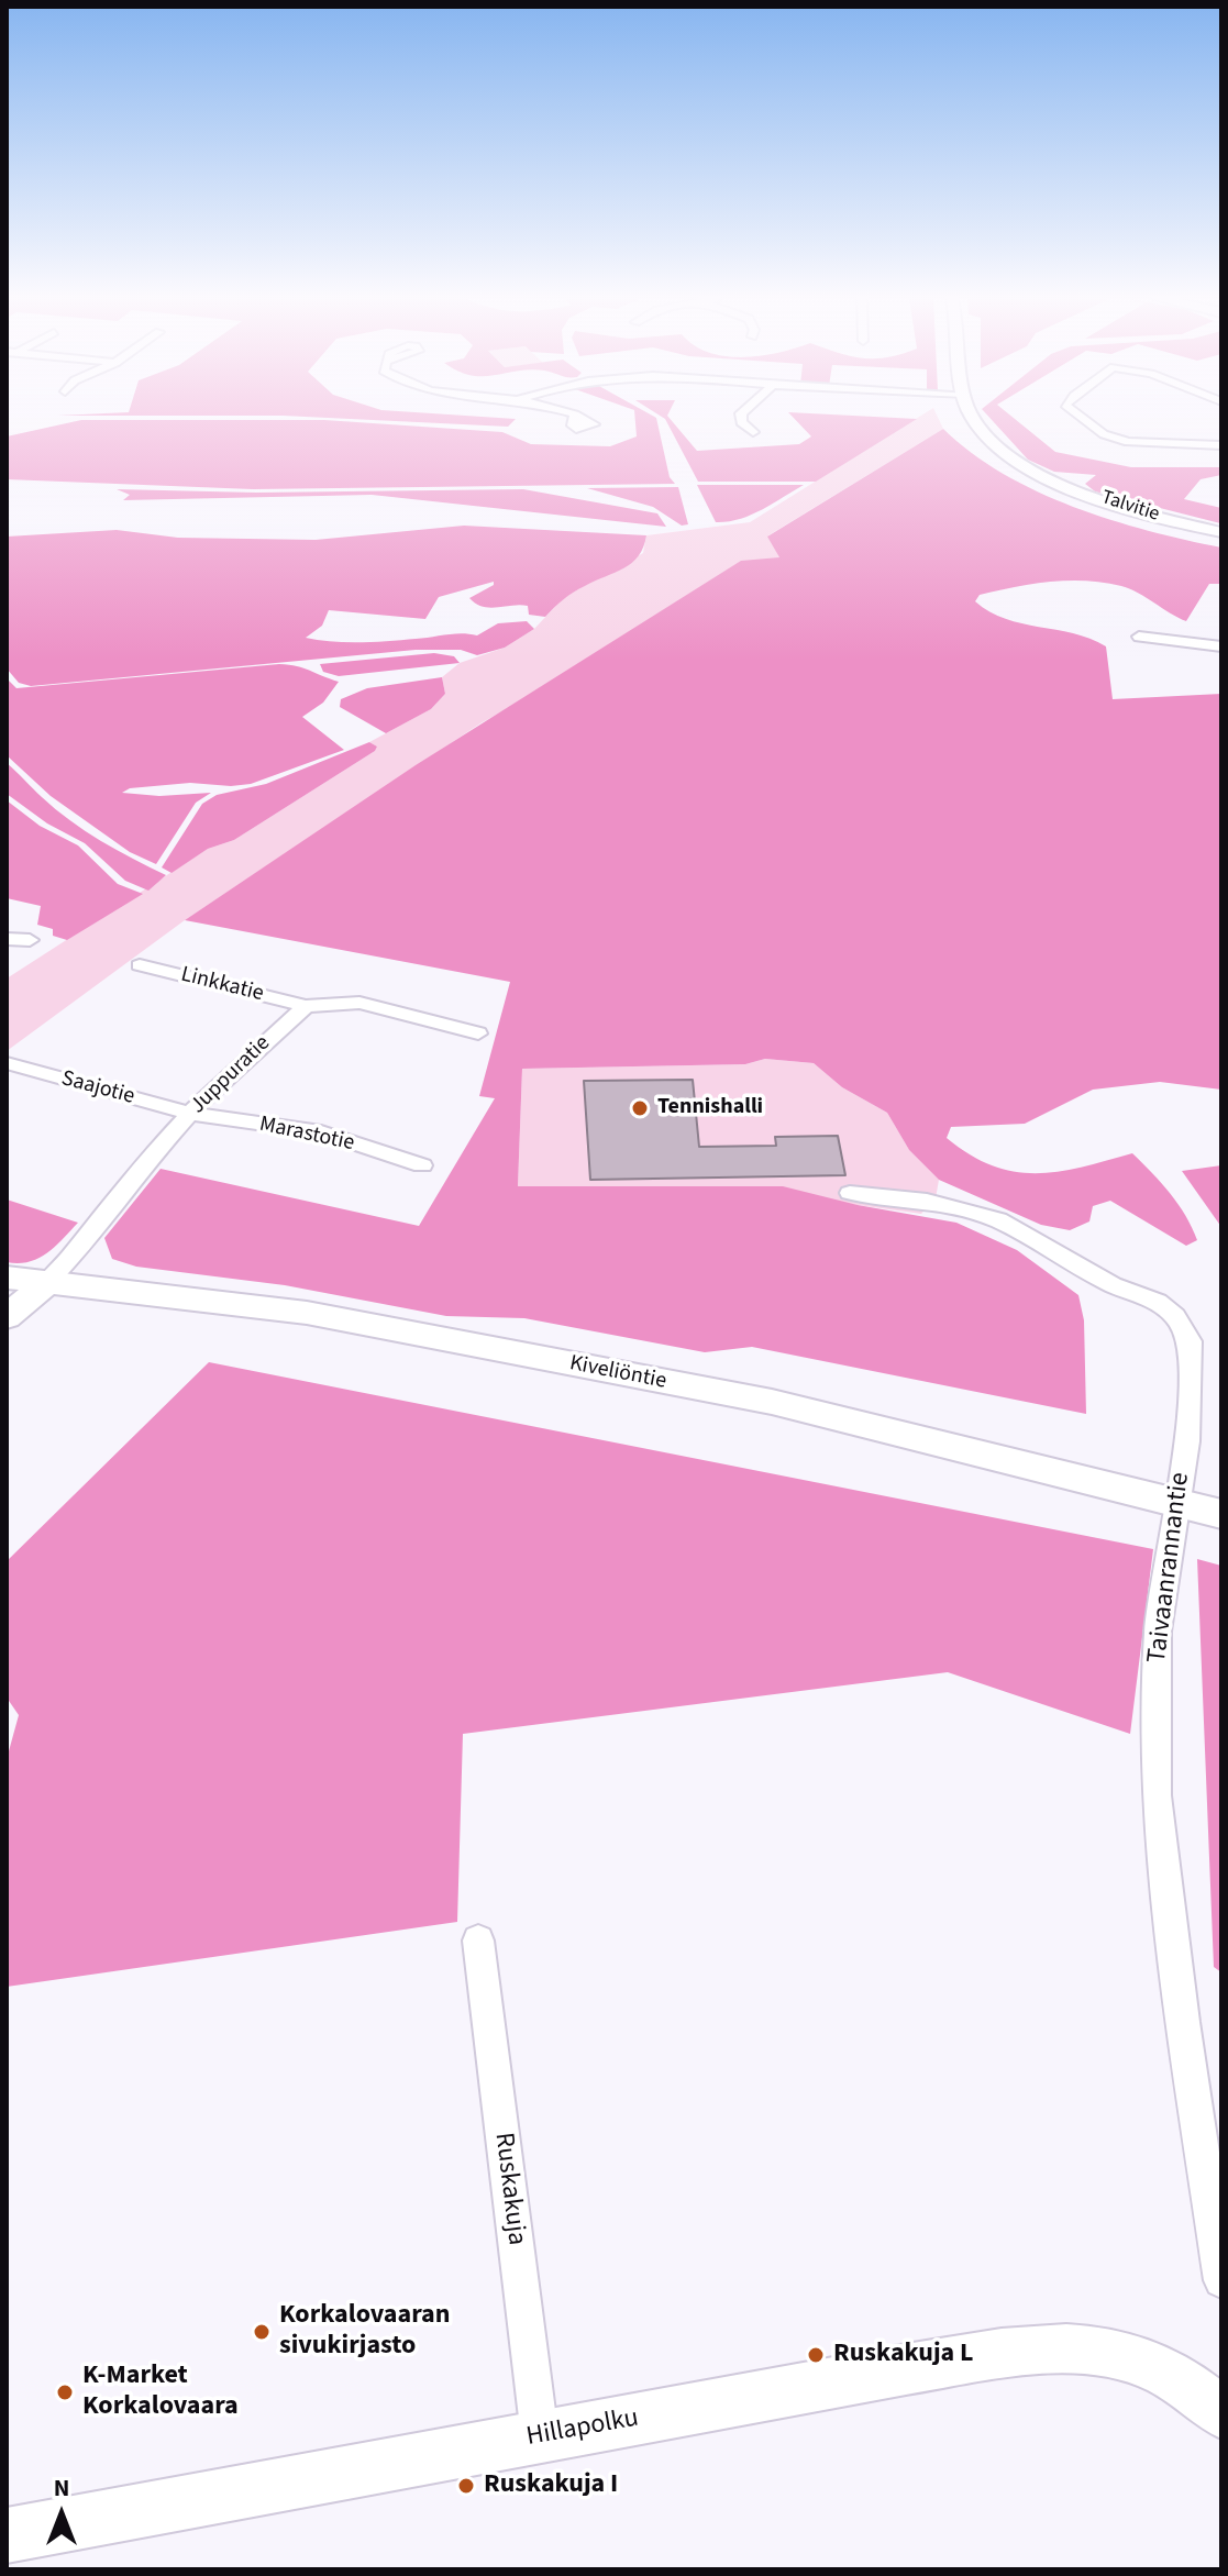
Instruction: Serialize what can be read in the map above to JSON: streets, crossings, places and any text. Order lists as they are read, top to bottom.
{
  "streets": {
    "street": [
      "Talvitie",
      "Linkkatie",
      "Juppuratie",
      "Saajotie",
      "Marastotie",
      "Kiveliöntie",
      "Taivaanrannantie",
      "Ruskakuja",
      "Hillapolku"
    ]
  },
  "crossings": [
    ["Linkkatie", "Juppuratie"],
    ["Juppuratie", "Saajotie"],
    ["Juppuratie", "Marastotie"],
    ["Juppuratie", "Kiveliöntie"],
    ["Saajotie", "Marastotie"],
    ["Kiveliöntie", "Taivaanrannantie"],
    ["Ruskakuja", "Hillapolku"]
  ],
  "places": [
    "Tennishalli",
    "Korkalovaaran sivukirjasto",
    "Ruskakuja L",
    "K-Market Korkalovaara",
    "Ruskakuja I"
  ],
  "north": "top"
}
